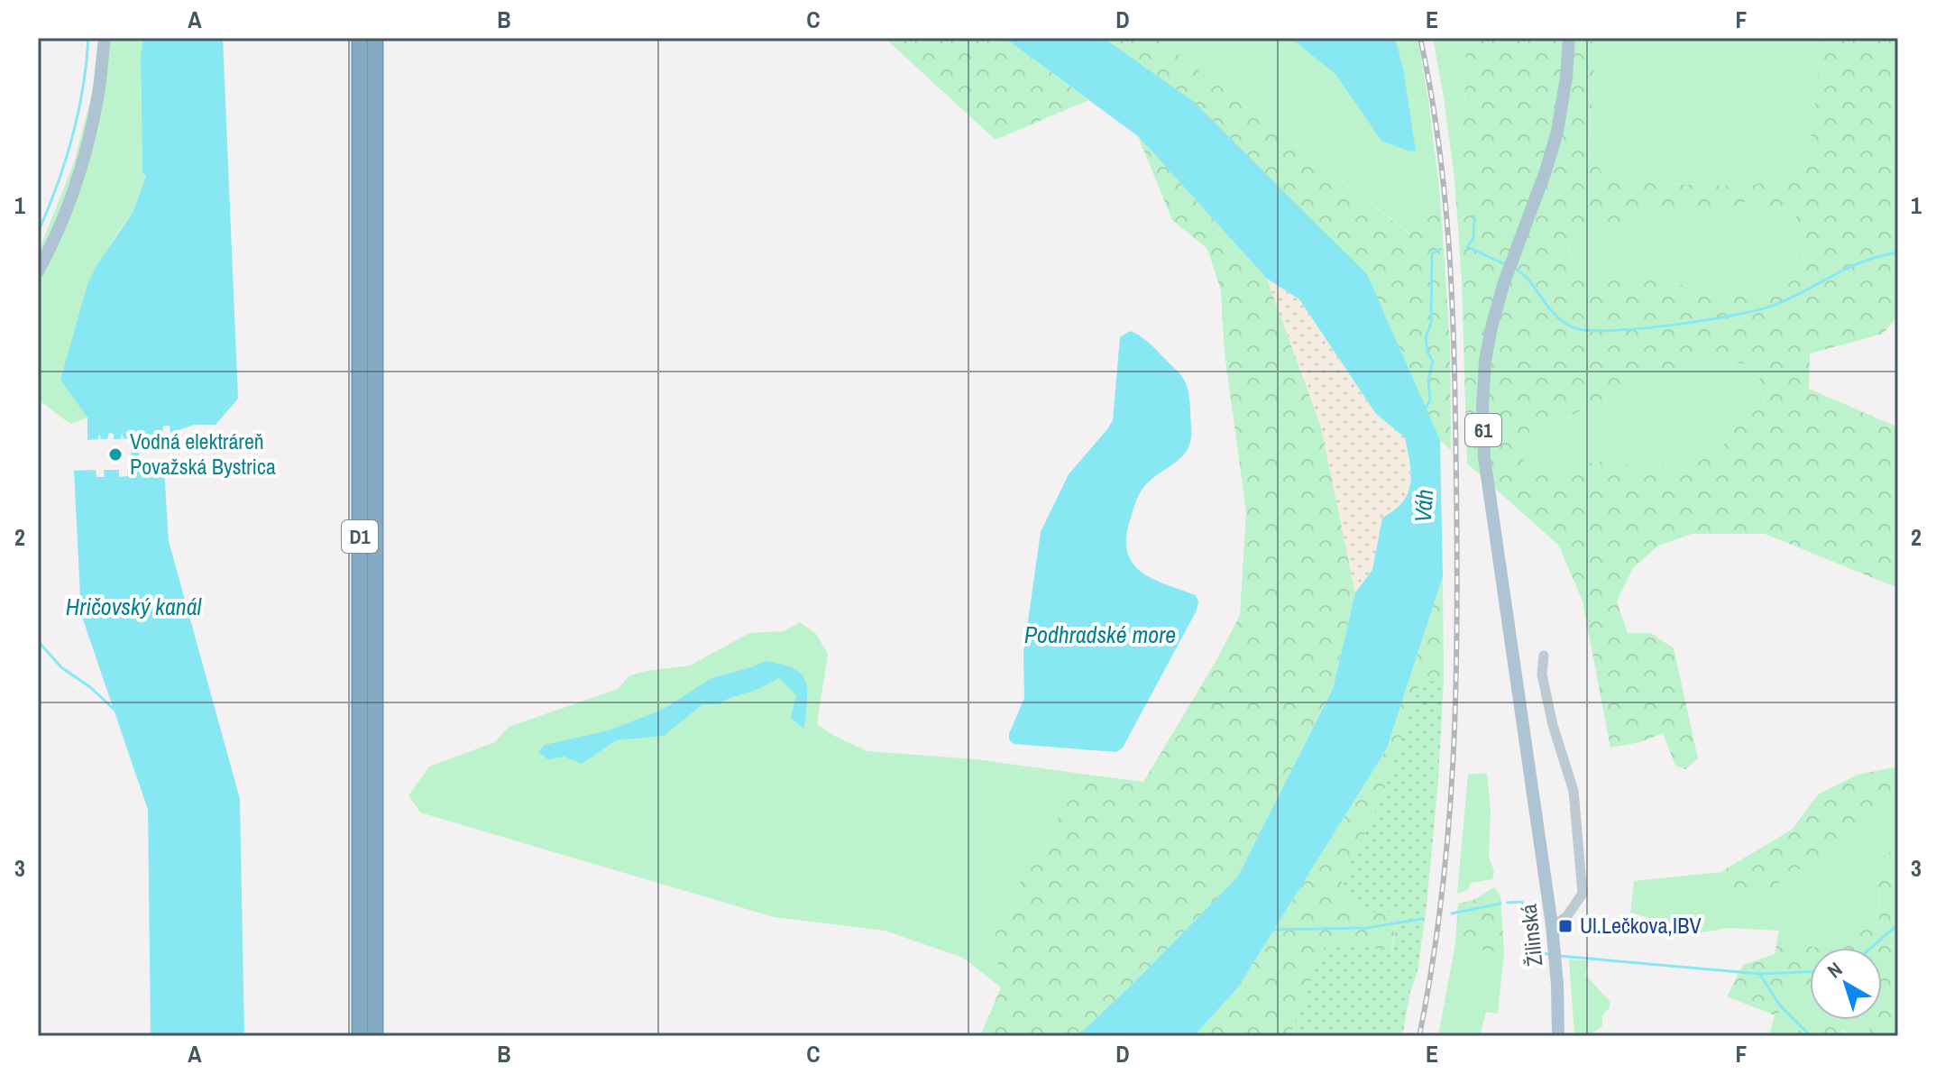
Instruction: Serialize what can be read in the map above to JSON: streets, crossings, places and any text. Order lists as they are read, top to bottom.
{
  "streets": {
    "highway": ["D1"],
    "main road": ["61", "Žilinská"]
  },
  "water": ["Váh", "Hričovský kanál", "Podhradské more"],
  "places": {
    "other": ["Vodná elektráreň Považská Bystrica"],
    "transit": ["Ul.Lečkova,IBV"]
  },
  "north": "top left",
  "grid": {
    "columns": [
      "A",
      "B",
      "C",
      "D",
      "E",
      "F"
    ],
    "rows": ["1", "2", "3"]
  }
}
